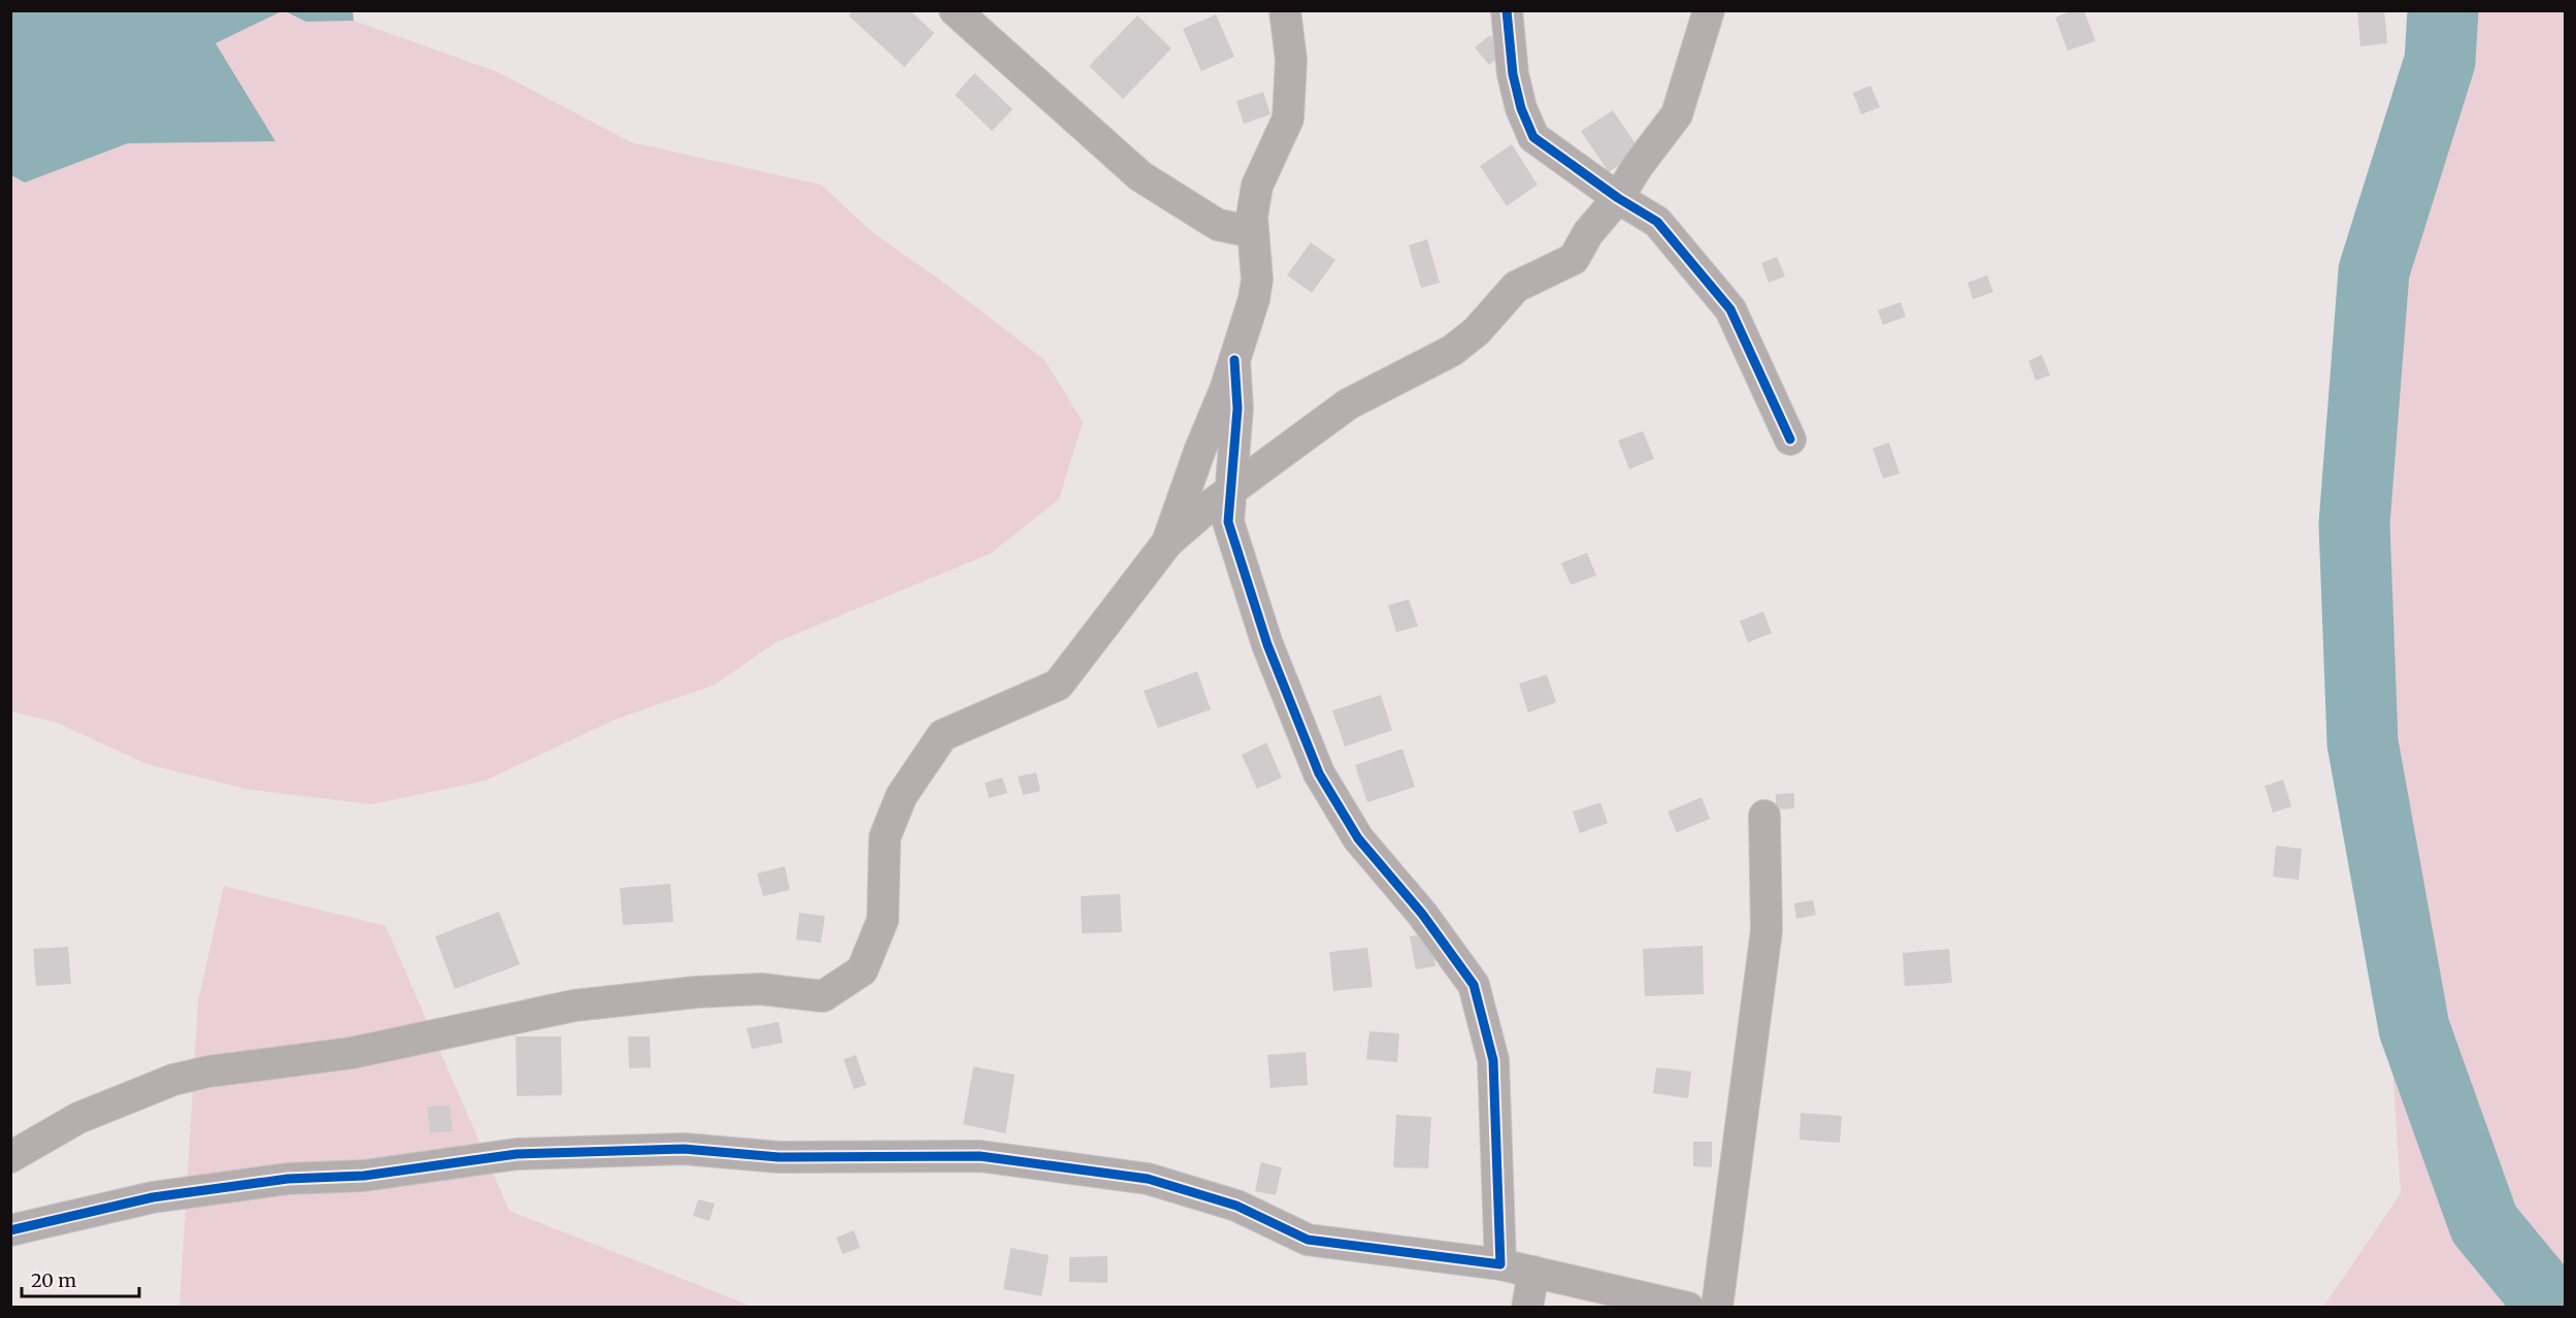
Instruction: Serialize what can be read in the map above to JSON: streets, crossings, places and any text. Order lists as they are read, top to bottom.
{
  "scale_bar": "20 m"
}
